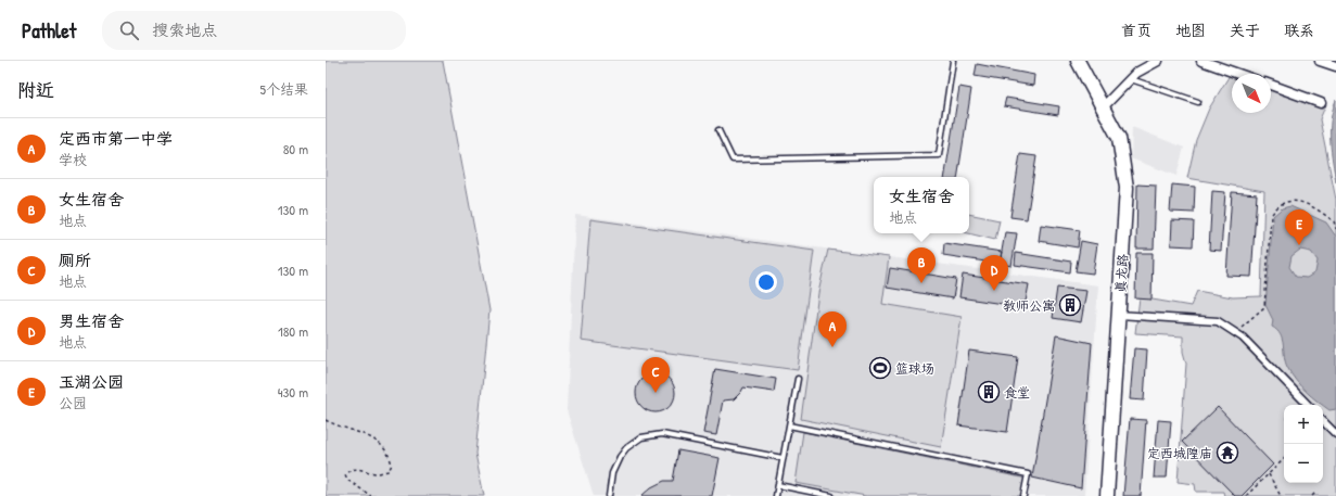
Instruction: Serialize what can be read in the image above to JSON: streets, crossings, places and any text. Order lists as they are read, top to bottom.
{
  "streets": {
    "main road": ["真龙路"]
  },
  "places": {
    "building": ["教师公寓", "食堂"],
    "sports": ["篮球场"],
    "temple": ["定西城隍庙"]
  },
  "north": "bottom right",
  "page": {
    "header": "Pathlet",
    "search": "搜索地点",
    "nav": [
      "首页",
      "地图",
      "关于",
      "联系"
    ],
    "heading": ["附近", "5个结果"],
    "list": [
      {
        "mark": "A",
        "name": "定西市第一中学",
        "note": "学校",
        "value": "80 m"
      },
      {
        "mark": "B",
        "name": "女生宿舍",
        "note": "地点",
        "value": "130 m"
      },
      {
        "mark": "C",
        "name": "厕所",
        "note": "地点",
        "value": "130 m"
      },
      {
        "mark": "D",
        "name": "男生宿舍",
        "note": "地点",
        "value": "180 m"
      },
      {
        "mark": "E",
        "name": "玉湖公园",
        "note": "公园",
        "value": "430 m"
      }
    ],
    "popup": ["女生宿舍", "地点"],
    "pins": [
      "E",
      "B",
      "D",
      "A",
      "C"
    ],
    "map_buttons": ["+", "−"]
  }
}
